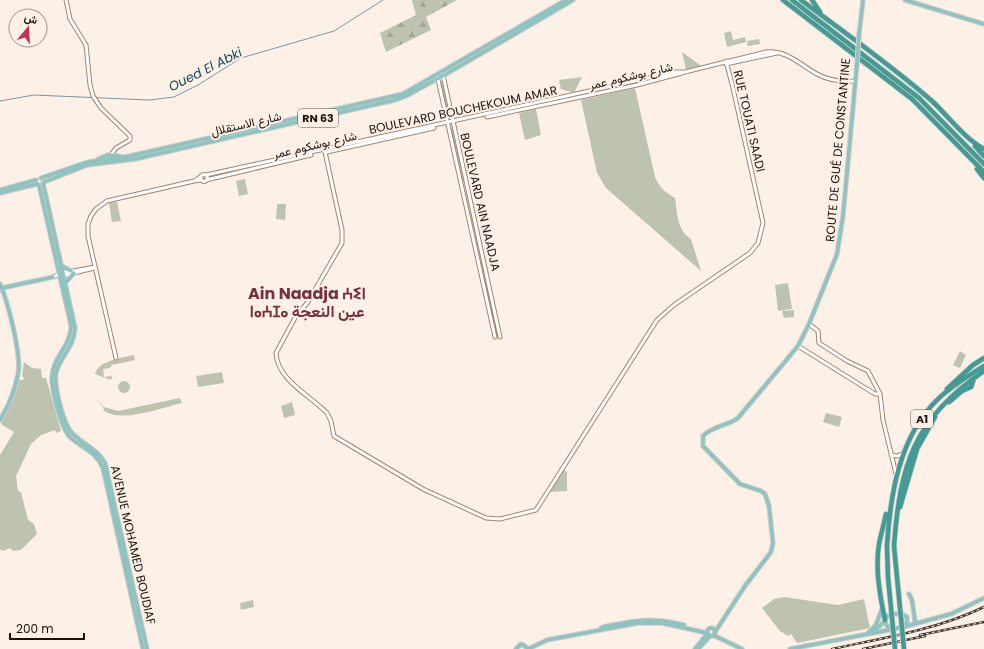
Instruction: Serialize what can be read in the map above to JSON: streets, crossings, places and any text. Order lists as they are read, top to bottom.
{
  "streets": {
    "highway": ["A1"],
    "main road": [
      "RN 63",
      "شارع الاستقلال",
      "ROUTE DE GUÉ DE CONSTANTINE",
      "AVENUE MOHAMED BOUDIAF"
    ],
    "street": [
      "شارع بوشكوم عمر",
      "BOULEVARD BOUCHEKOUM AMAR",
      "RUE TOUATI SAADI",
      "BOULEVARD AIN NAADJA"
    ]
  },
  "crossings": [
    ["شارع بوشكوم عمر", "BOULEVARD BOUCHEKOUM AMAR"],
    ["شارع بوشكوم عمر", "RUE TOUATI SAADI"],
    ["شارع بوشكوم عمر", "BOULEVARD AIN NAADJA"],
    ["BOULEVARD BOUCHEKOUM AMAR", "BOULEVARD AIN NAADJA"],
    ["RN 63", "شارع الاستقلال"],
    ["RN 63", "BOULEVARD AIN NAADJA"],
    ["RN 63", "AVENUE MOHAMED BOUDIAF"],
    ["شارع الاستقلال", "BOULEVARD AIN NAADJA"],
    ["شارع الاستقلال", "AVENUE MOHAMED BOUDIAF"]
  ],
  "districts": ["Ain Naadja ⵄⵉⵏ ⵏⴰⵄⵊⴰ عين النعجة"],
  "water": ["Oued El Abki"],
  "scale_bar": "200 m",
  "north": "top"
}
